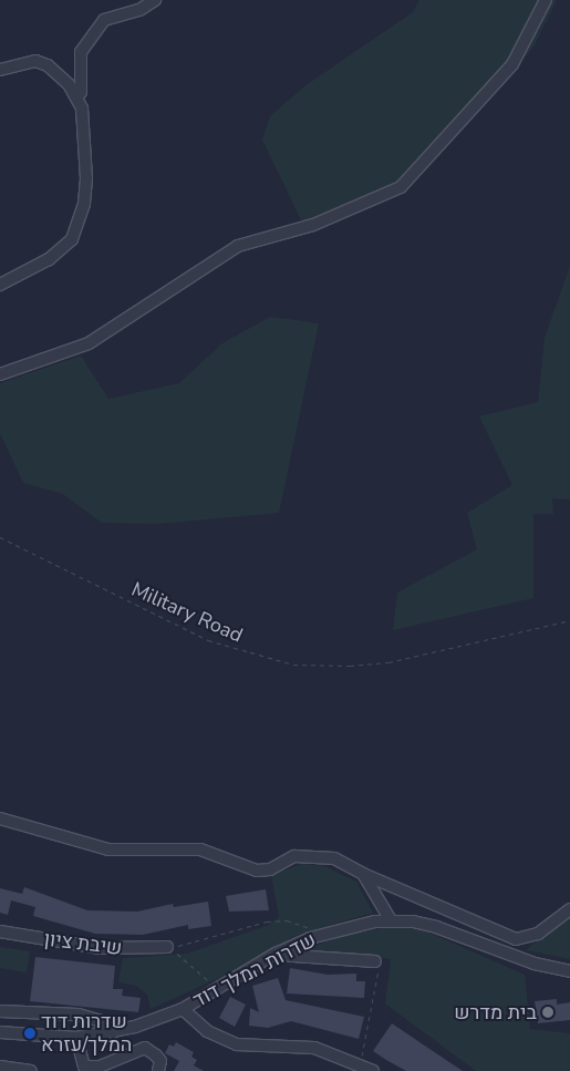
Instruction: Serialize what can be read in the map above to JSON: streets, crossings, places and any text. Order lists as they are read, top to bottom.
{
  "streets": {
    "street": ["שיבת ציון", "שדרות המלך דוד"],
    "path": ["Military Road"]
  },
  "places": ["בית מדרש", "שדרות דוד המלך/עזרא"]
}
